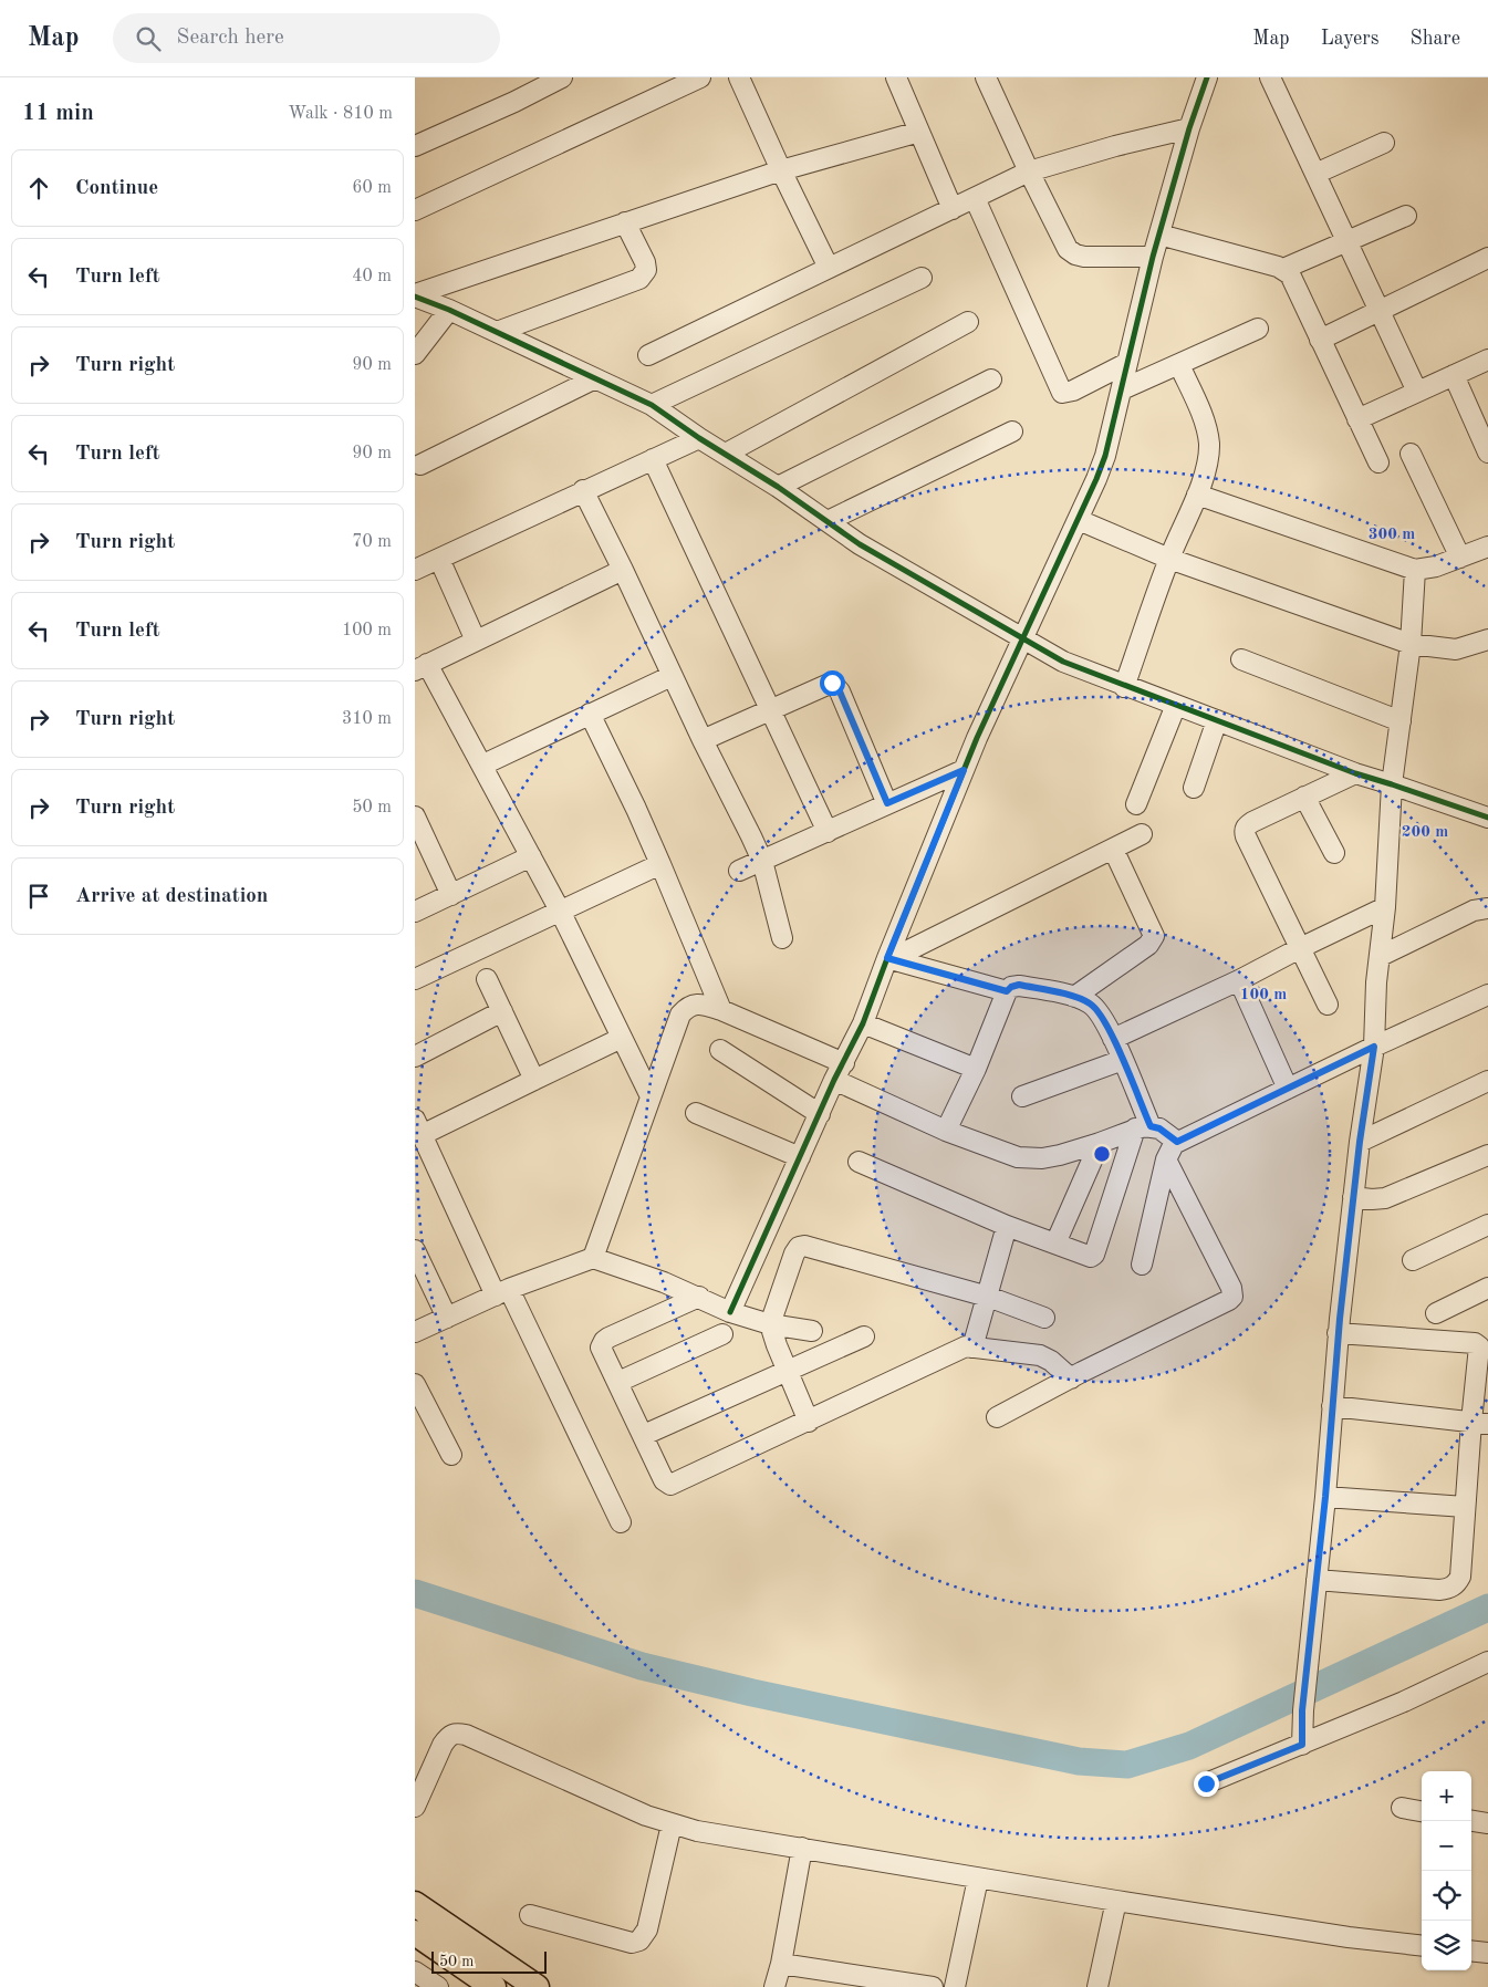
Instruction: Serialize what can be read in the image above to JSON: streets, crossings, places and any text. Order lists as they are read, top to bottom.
{
  "scale_bar": "50 m",
  "page": {
    "header": "Map",
    "search": "Search here",
    "nav": ["Map", "Layers", "Share"],
    "heading": ["11 min", "Walk · 810 m"],
    "list": [
      ["Continue", "60 m"],
      ["Turn left", "40 m"],
      ["Turn right", "90 m"],
      ["Turn left", "90 m"],
      ["Turn right", "70 m"],
      ["Turn left", "100 m"],
      ["Turn right", "310 m"],
      ["Turn right", "50 m"],
      "Arrive at destination"
    ],
    "map_buttons": ["+", "−"],
    "scale": "50 m"
  },
  "rings": ["300 m", "200 m", "100 m"]
}
